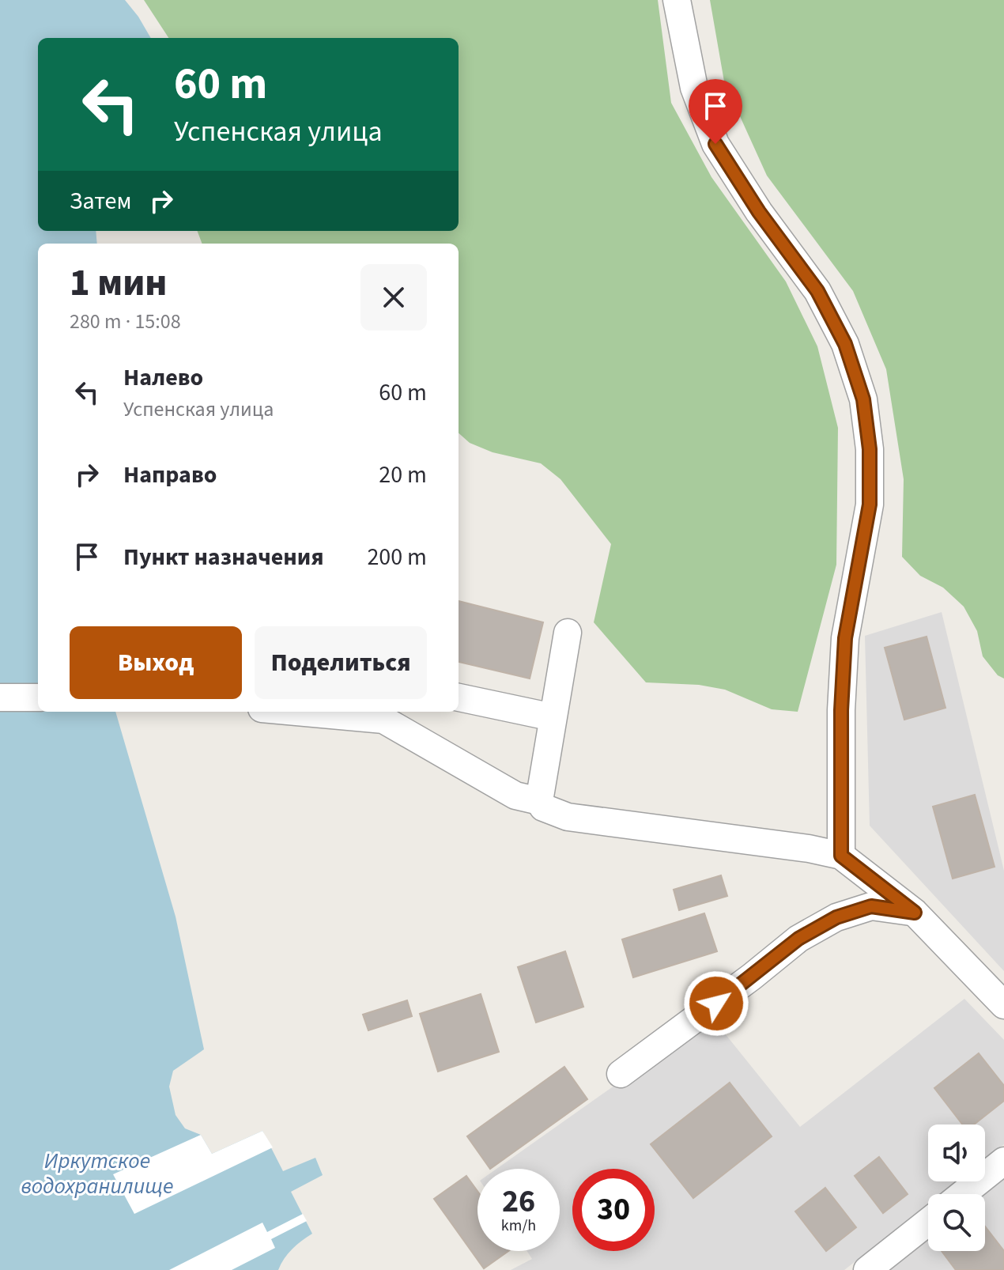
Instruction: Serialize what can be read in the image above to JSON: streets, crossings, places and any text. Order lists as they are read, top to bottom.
{
  "water": ["Иркутское водохранилище"],
  "page": {
    "turn": ["60 m", "Успенская улица"],
    "then": "Затем",
    "heading": ["1 мин", "280 m · 15:08"],
    "list": [
      {
        "name": "Налево",
        "note": "Успенская улица",
        "value": "60 m"
      },
      {
        "name": "Направо",
        "value": "20 m"
      },
      {
        "name": "Пункт назначения",
        "value": "200 m"
      }
    ],
    "buttons": ["Выход", "Поделиться"],
    "speed": "26 km/h",
    "limit": "30"
  }
}
